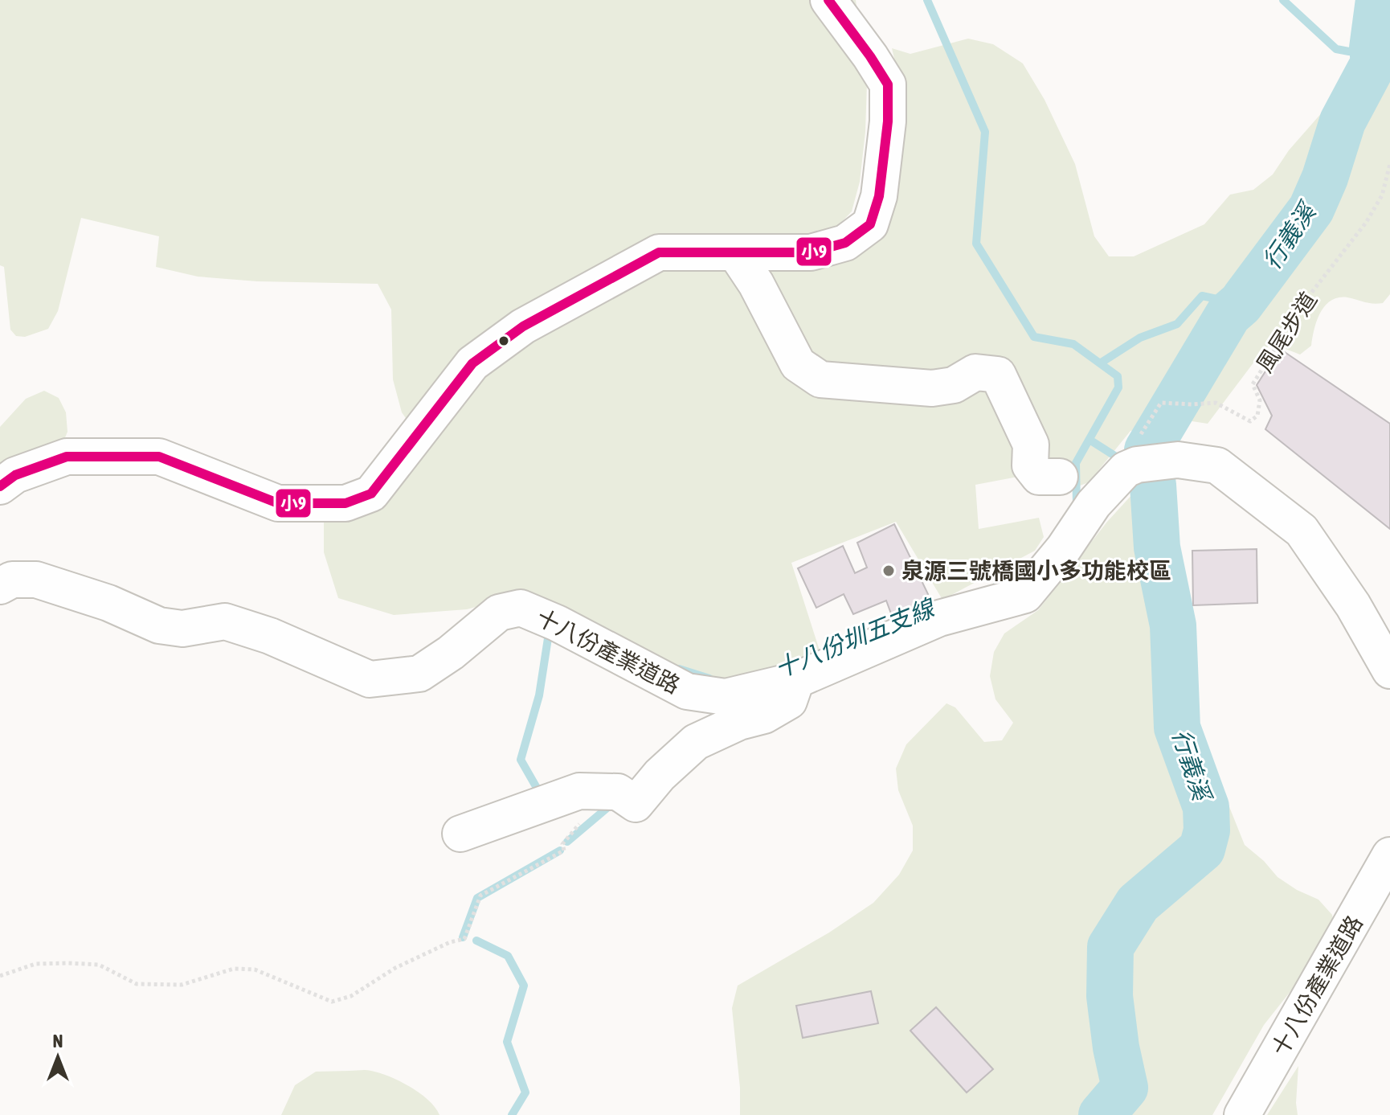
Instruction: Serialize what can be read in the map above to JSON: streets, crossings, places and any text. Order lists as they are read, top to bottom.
{
  "streets": {
    "street": ["十八份產業道路"],
    "path": ["風尾步道"]
  },
  "water": ["行義溪", "十八份圳五支線"],
  "places": ["泉源三號橋國小多功能校區"],
  "lines": ["transit line 小9"],
  "north": "top"
}
